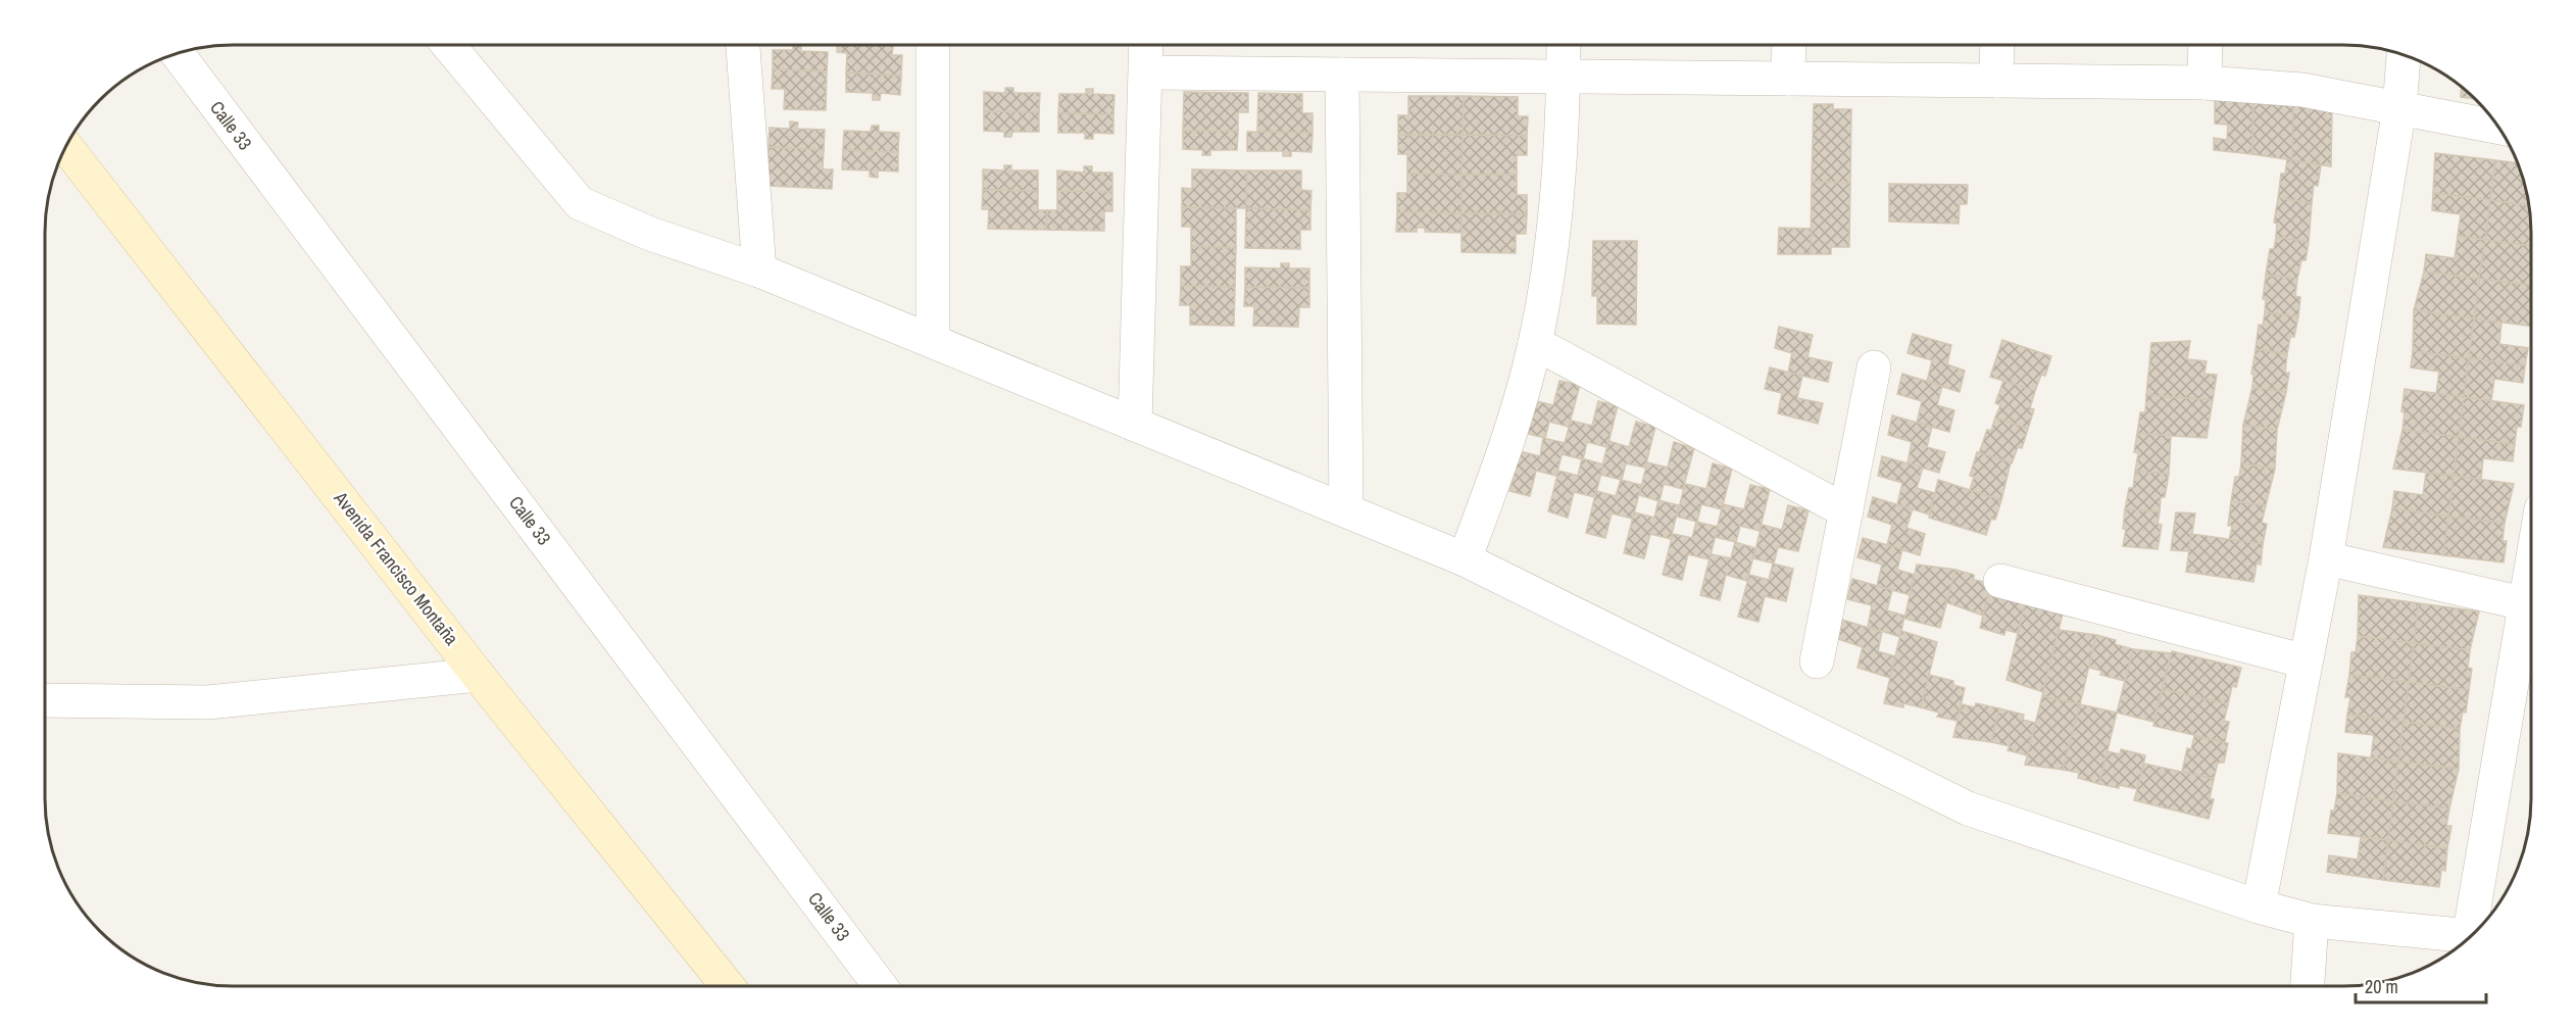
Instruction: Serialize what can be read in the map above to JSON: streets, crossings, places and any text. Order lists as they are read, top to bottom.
{
  "streets": {
    "main road": ["Avenida Francisco Montaña"],
    "street": ["Calle 33"]
  },
  "scale_bar": "20 m"
}
